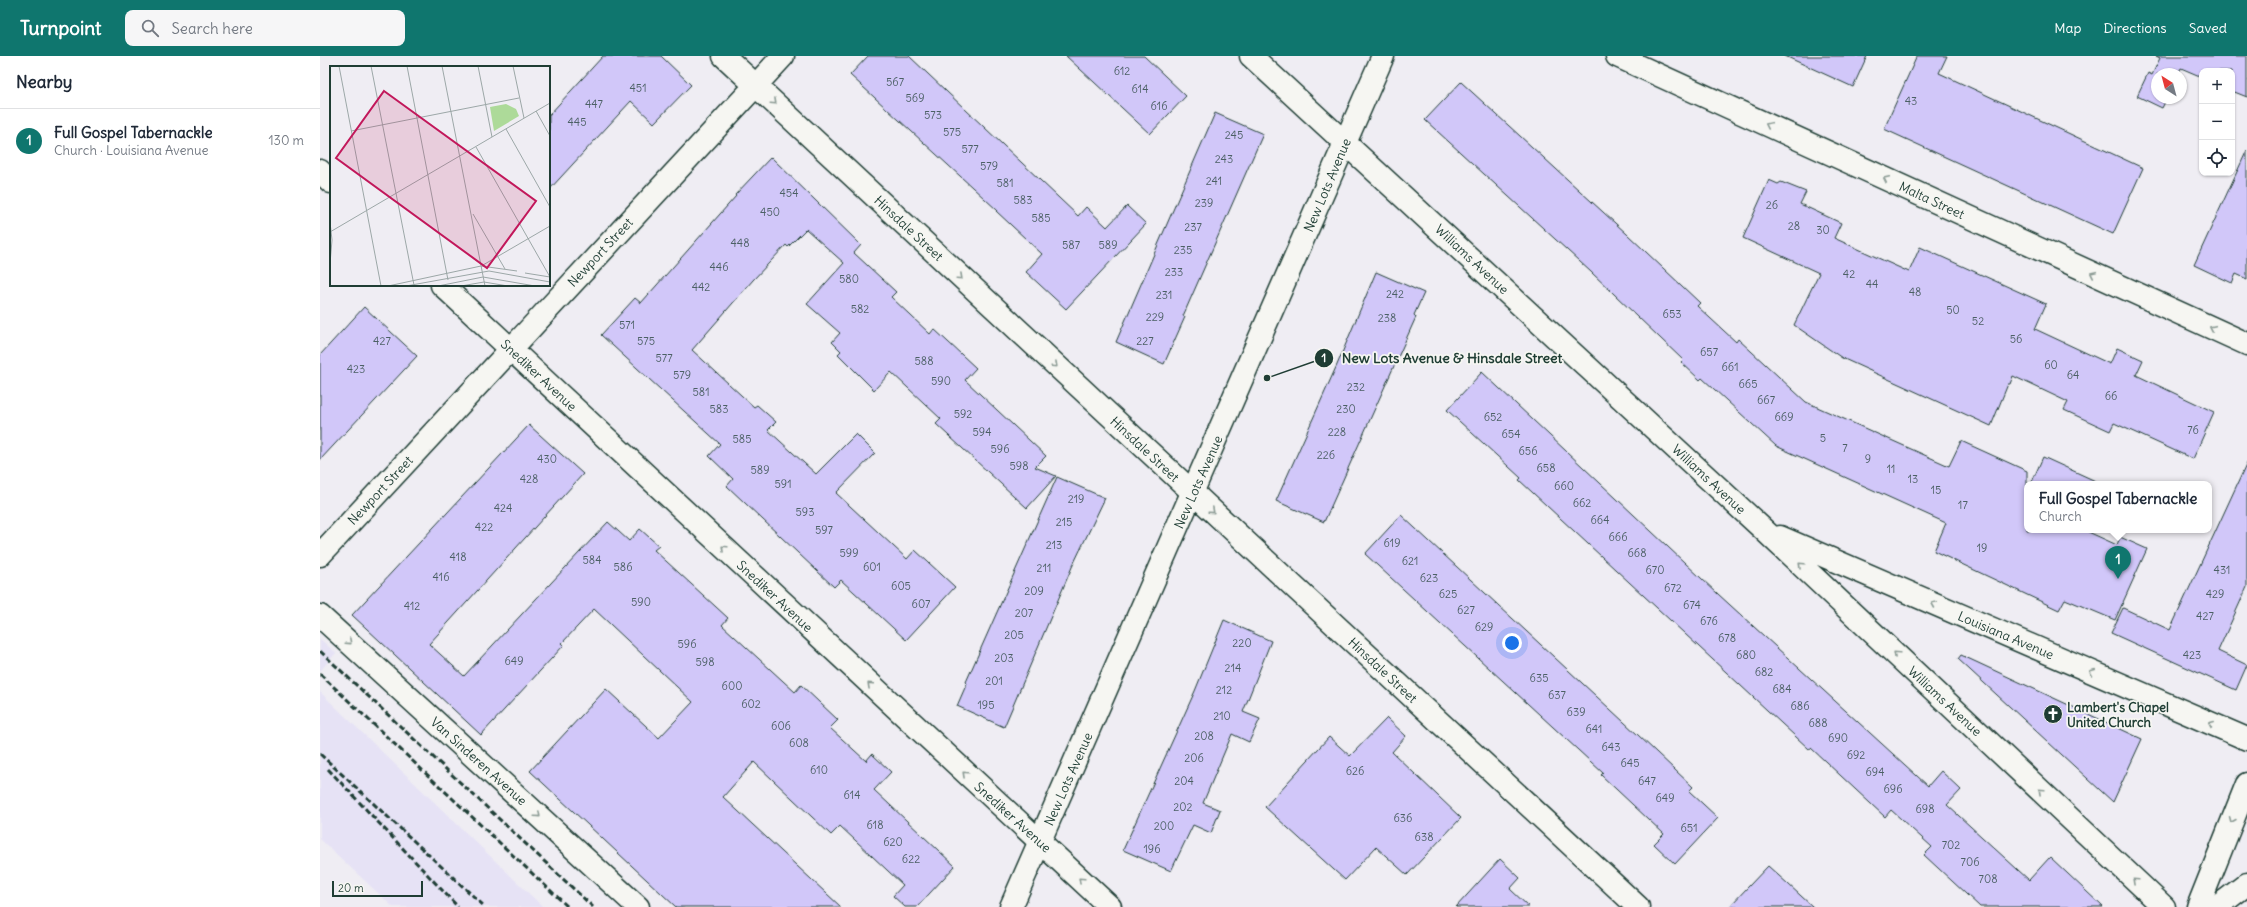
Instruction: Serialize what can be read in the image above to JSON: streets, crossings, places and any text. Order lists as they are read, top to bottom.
{
  "streets": {
    "street": [
      "New Lots Avenue",
      "Malta Street",
      "Hinsdale Street",
      "Newport Street",
      "Williams Avenue",
      "Snediker Avenue",
      "Louisiana Avenue",
      "Van Sinderen Avenue"
    ]
  },
  "crossings": [
    ["New Lots Avenue", "Hinsdale Street"],
    ["New Lots Avenue", "Williams Avenue"],
    ["New Lots Avenue", "Snediker Avenue"],
    ["Hinsdale Street", "Newport Street"],
    ["Newport Street", "Snediker Avenue"],
    ["Williams Avenue", "Louisiana Avenue"]
  ],
  "one_way": [
    "Malta Street",
    "Hinsdale Street",
    "Williams Avenue",
    "Snediker Avenue",
    "Louisiana Avenue",
    "Van Sinderen Avenue"
  ],
  "places": {
    "other": ["New Lots Avenue & Hinsdale Street"],
    "church": ["Lambert's Chapel United Church"]
  },
  "house_numbers": [
    "612",
    "567",
    "451",
    "614",
    "569",
    "43",
    "447",
    "616",
    "573",
    "445",
    "575",
    "245",
    "577",
    "243",
    "579",
    "241",
    "581",
    "454",
    "583",
    "239",
    "26",
    "450",
    "585",
    "28",
    "237",
    "30",
    "448",
    "587",
    "589",
    "235",
    "446",
    "233",
    "42",
    "580",
    "44",
    "442",
    "48",
    "242",
    "231",
    "582",
    "50",
    "653",
    "229",
    "238",
    "52",
    "571",
    "56",
    "427",
    "575",
    "227",
    "657",
    "577",
    "588",
    "60",
    "661",
    "423",
    "579",
    "64",
    "590",
    "665",
    "232",
    "581",
    "66",
    "667",
    "583",
    "230",
    "592",
    "652",
    "669",
    "76",
    "594",
    "228",
    "654",
    "5",
    "585",
    "7",
    "596",
    "656",
    "226",
    "430",
    "9",
    "598",
    "658",
    "11",
    "589",
    "428",
    "13",
    "591",
    "660",
    "15",
    "219",
    "662",
    "17",
    "424",
    "593",
    "664",
    "215",
    "422",
    "597",
    "666",
    "619",
    "213",
    "19",
    "599",
    "668",
    "418",
    "584",
    "621",
    "586",
    "601",
    "211",
    "670",
    "431",
    "416",
    "623",
    "605",
    "672",
    "209",
    "625",
    "429",
    "590",
    "607",
    "674",
    "412",
    "627",
    "207",
    "427",
    "676",
    "629",
    "205",
    "678",
    "220",
    "596",
    "680",
    "423",
    "203",
    "649",
    "598",
    "214",
    "682",
    "635",
    "201",
    "600",
    "684",
    "212",
    "637",
    "602",
    "195",
    "686",
    "639",
    "210",
    "688",
    "606",
    "641",
    "208",
    "690",
    "608",
    "643",
    "692",
    "206",
    "645",
    "610",
    "626",
    "694",
    "204",
    "647",
    "696",
    "614",
    "649",
    "202",
    "698",
    "636",
    "618",
    "200",
    "651",
    "638",
    "620",
    "702",
    "196",
    "622",
    "706",
    "708"
  ],
  "scale_bar": "20 m",
  "north": "top left",
  "page": {
    "header": "Turnpoint",
    "search": "Search here",
    "nav": ["Map", "Directions", "Saved"],
    "heading": "Nearby",
    "map_buttons": ["+", "−"],
    "list": [
      {
        "mark": "1",
        "name": "Full Gospel Tabernackle",
        "note": "Church · Louisiana Avenue",
        "value": "130 m"
      }
    ],
    "popup": ["Full Gospel Tabernackle", "Church"],
    "pins": "1",
    "scale": "20 m"
  }
}
